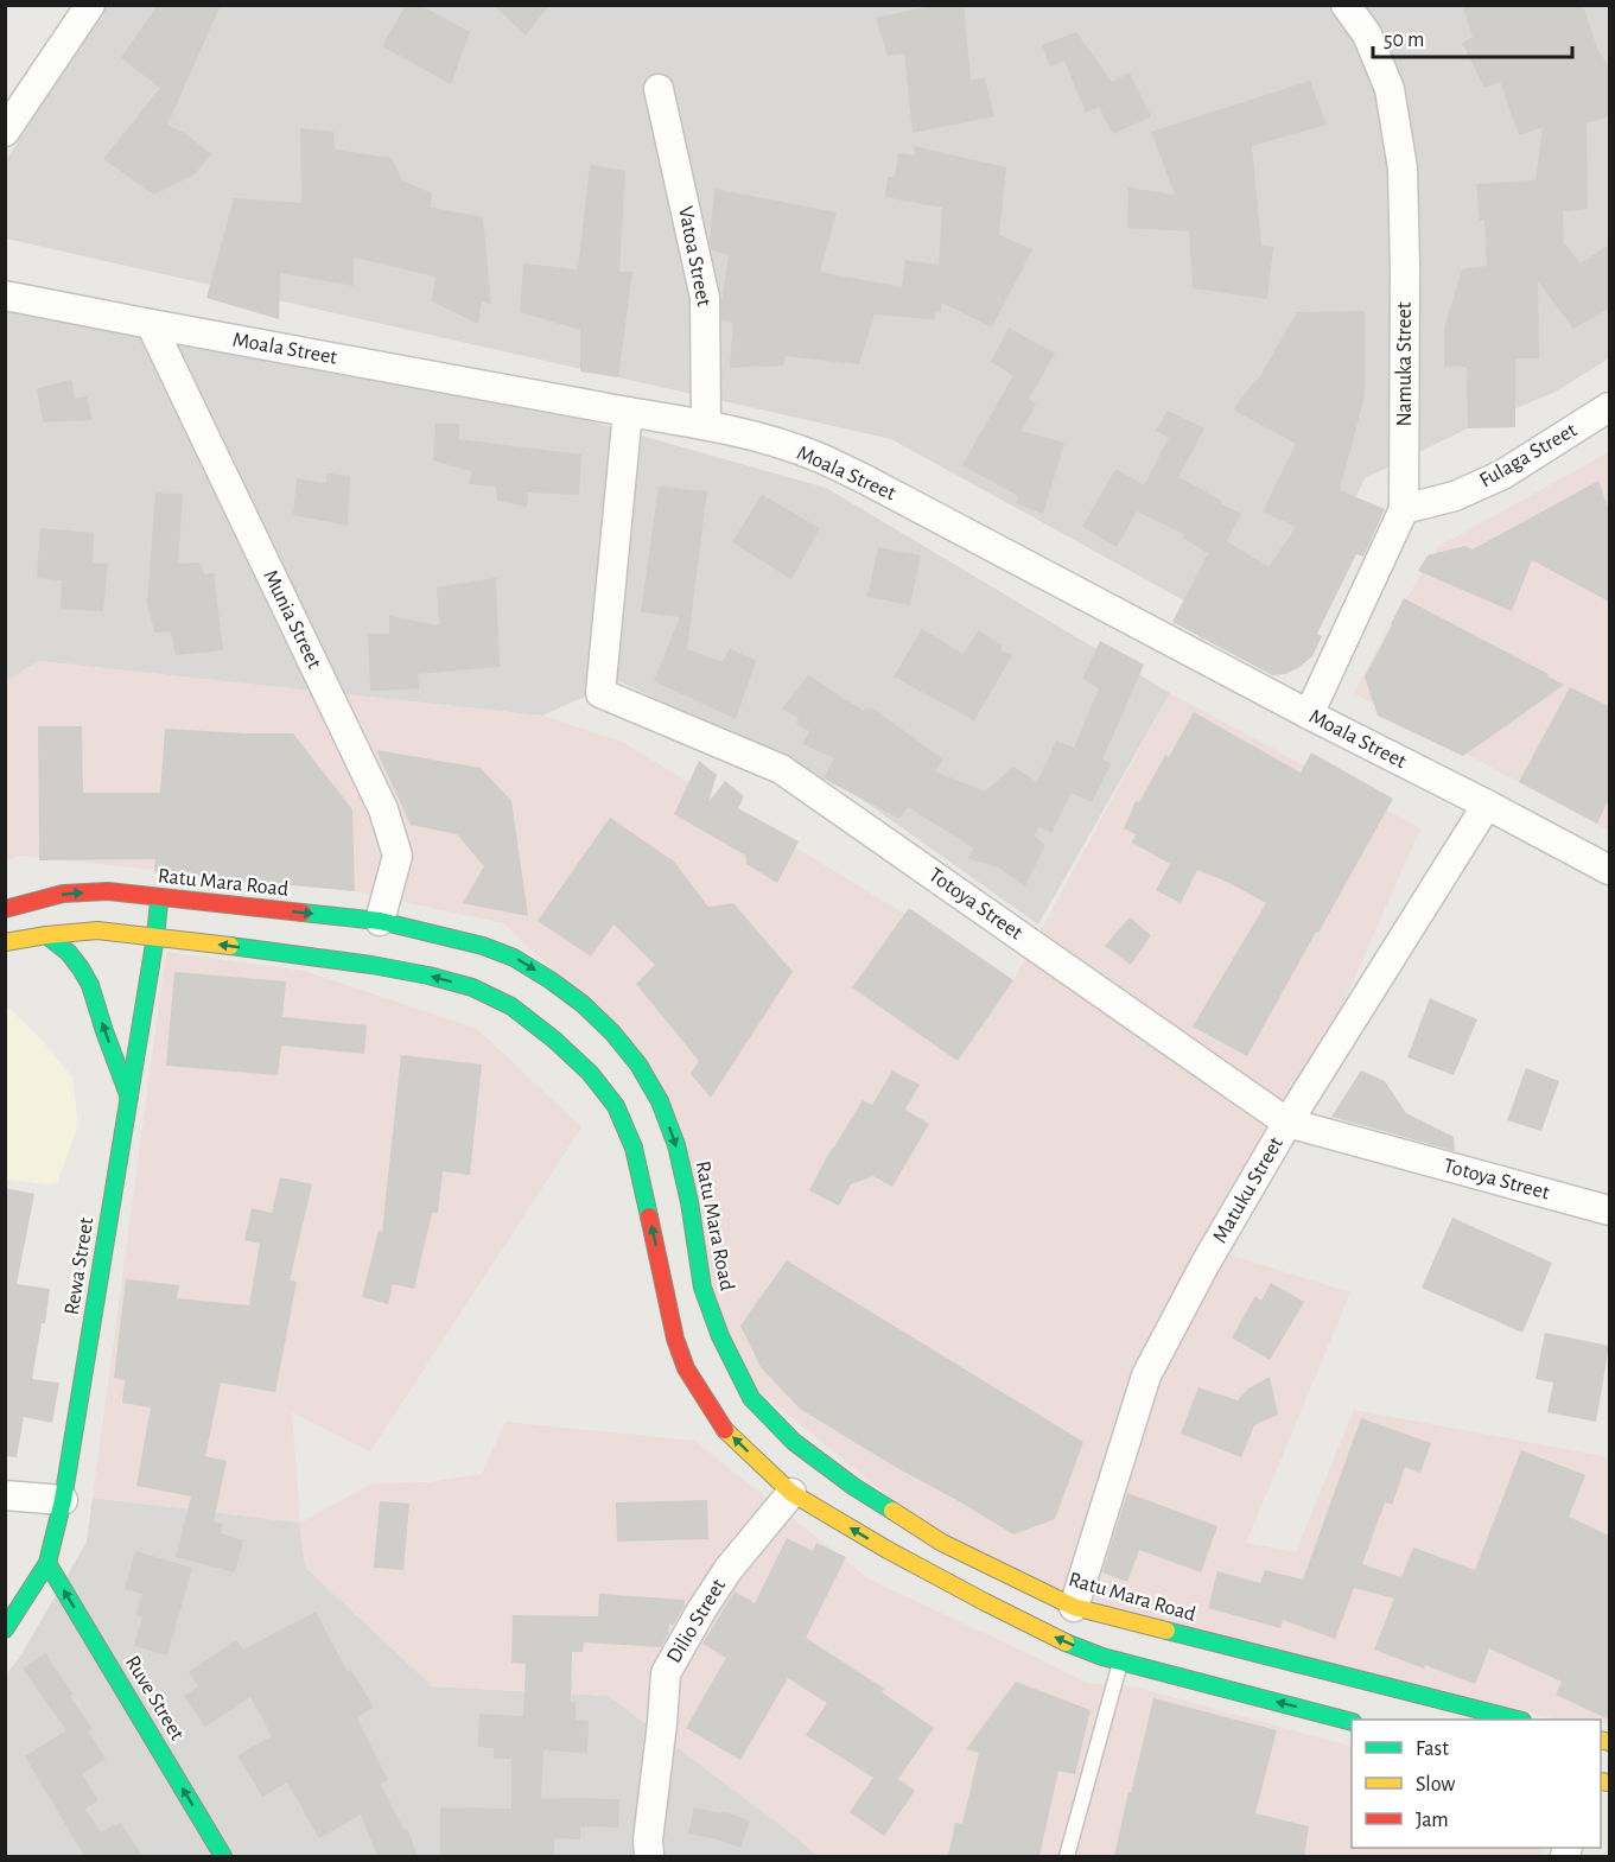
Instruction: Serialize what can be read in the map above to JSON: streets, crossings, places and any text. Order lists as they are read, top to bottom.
{
  "streets": {
    "main road": ["Ratu Mara Road", "Rewa Street", "Ruve Street"],
    "street": [
      "Vatoa Street",
      "Moala Street",
      "Namuka Street",
      "Fulaga Street",
      "Munia Street",
      "Totoya Street",
      "Matuku Street",
      "Dilio Street"
    ]
  },
  "crossings": [
    ["Vatoa Street", "Moala Street"],
    ["Moala Street", "Namuka Street"],
    ["Moala Street", "Munia Street"],
    ["Moala Street", "Totoya Street"],
    ["Moala Street", "Matuku Street"],
    ["Namuka Street", "Fulaga Street"],
    ["Munia Street", "Ratu Mara Road"],
    ["Ratu Mara Road", "Matuku Street"],
    ["Ratu Mara Road", "Rewa Street"],
    ["Totoya Street", "Matuku Street"],
    ["Rewa Street", "Ruve Street"]
  ],
  "one_way": ["Ratu Mara Road", "Ruve Street"],
  "legend": ["Fast", "Slow", "Jam"],
  "scale_bar": "50 m"
}
